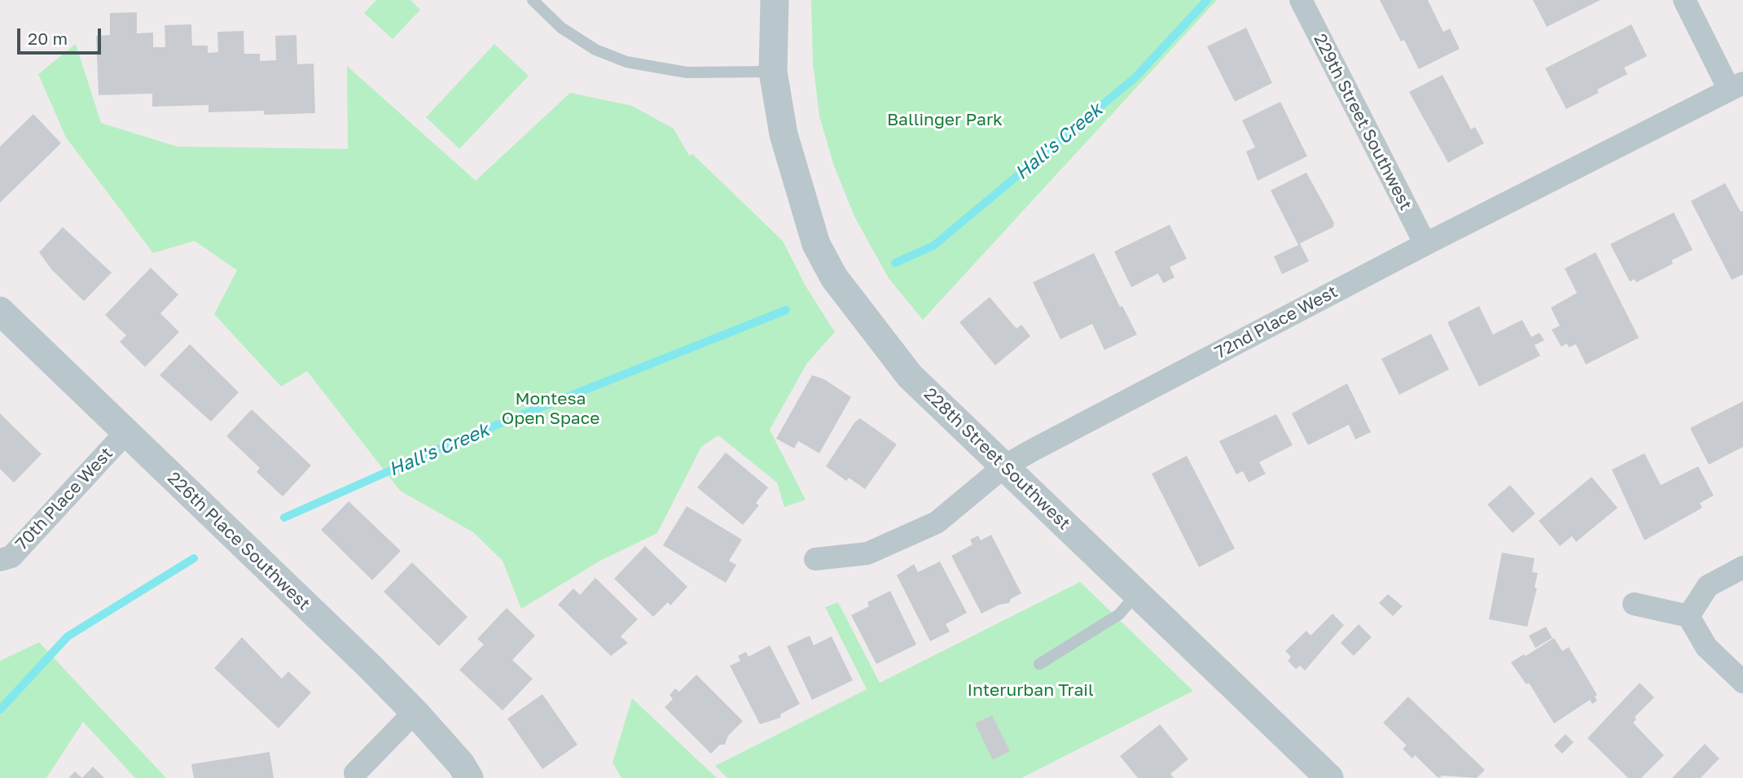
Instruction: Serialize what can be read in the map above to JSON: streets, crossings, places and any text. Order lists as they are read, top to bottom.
{
  "streets": {
    "street": [
      "229th Street Southwest",
      "72nd Place West",
      "228th Street Southwest",
      "70th Place West",
      "226th Place Southwest"
    ]
  },
  "crossings": [
    ["229th Street Southwest", "72nd Place West"],
    ["72nd Place West", "228th Street Southwest"],
    ["70th Place West", "226th Place Southwest"]
  ],
  "water": ["Hall's Creek"],
  "parks": ["Ballinger Park", "Montesa Open Space", "Interurban Trail"],
  "scale_bar": "20 m"
}
